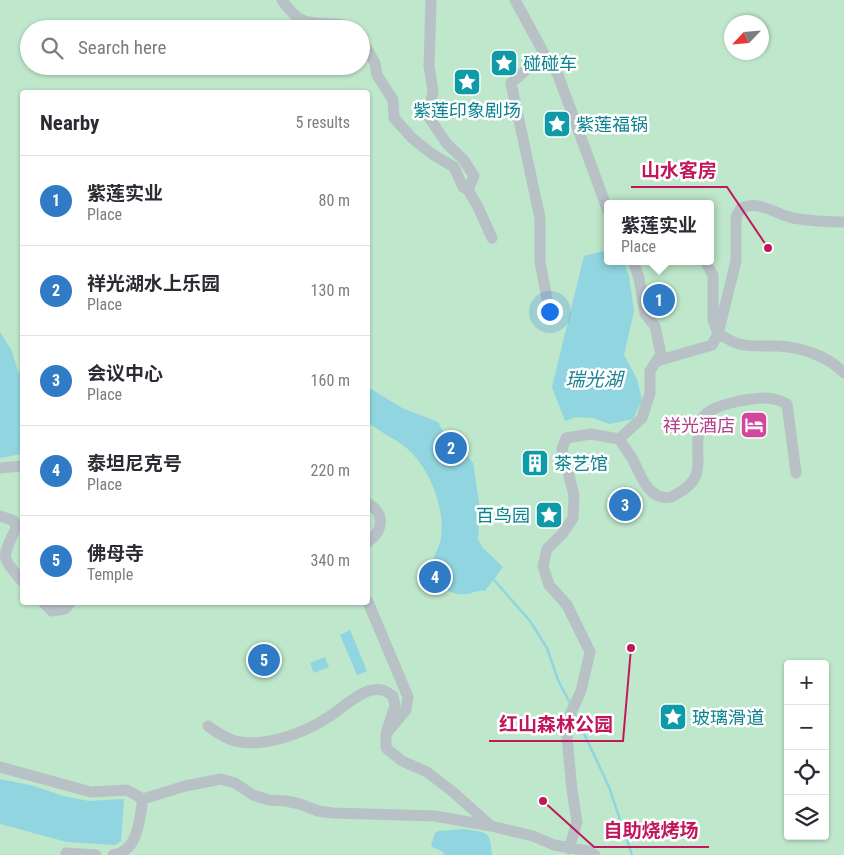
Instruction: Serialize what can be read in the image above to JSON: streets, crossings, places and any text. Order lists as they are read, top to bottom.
{
  "water": ["瑞光湖"],
  "places": {
    "place": [
      "碰碰车",
      "紫莲印象剧场",
      "紫莲福锅",
      "百鸟园",
      "玻璃滑道"
    ],
    "other": ["山水客房", "红山森林公园", "自助烧烤场"],
    "hotel": ["祥光酒店"],
    "building": ["茶艺馆"]
  },
  "north": "bottom left",
  "page": {
    "search": "Search here",
    "heading": ["Nearby", "5 results"],
    "list": [
      {
        "mark": "1",
        "name": "紫莲实业",
        "note": "Place",
        "value": "80 m"
      },
      {
        "mark": "2",
        "name": "祥光湖水上乐园",
        "note": "Place",
        "value": "130 m"
      },
      {
        "mark": "3",
        "name": "会议中心",
        "note": "Place",
        "value": "160 m"
      },
      {
        "mark": "4",
        "name": "泰坦尼克号",
        "note": "Place",
        "value": "220 m"
      },
      {
        "mark": "5",
        "name": "佛母寺",
        "note": "Temple",
        "value": "340 m"
      }
    ],
    "popup": ["紫莲实业", "Place"],
    "pins": [
      "1",
      "2",
      "3",
      "4",
      "5"
    ],
    "map_buttons": ["+", "−"]
  }
}
